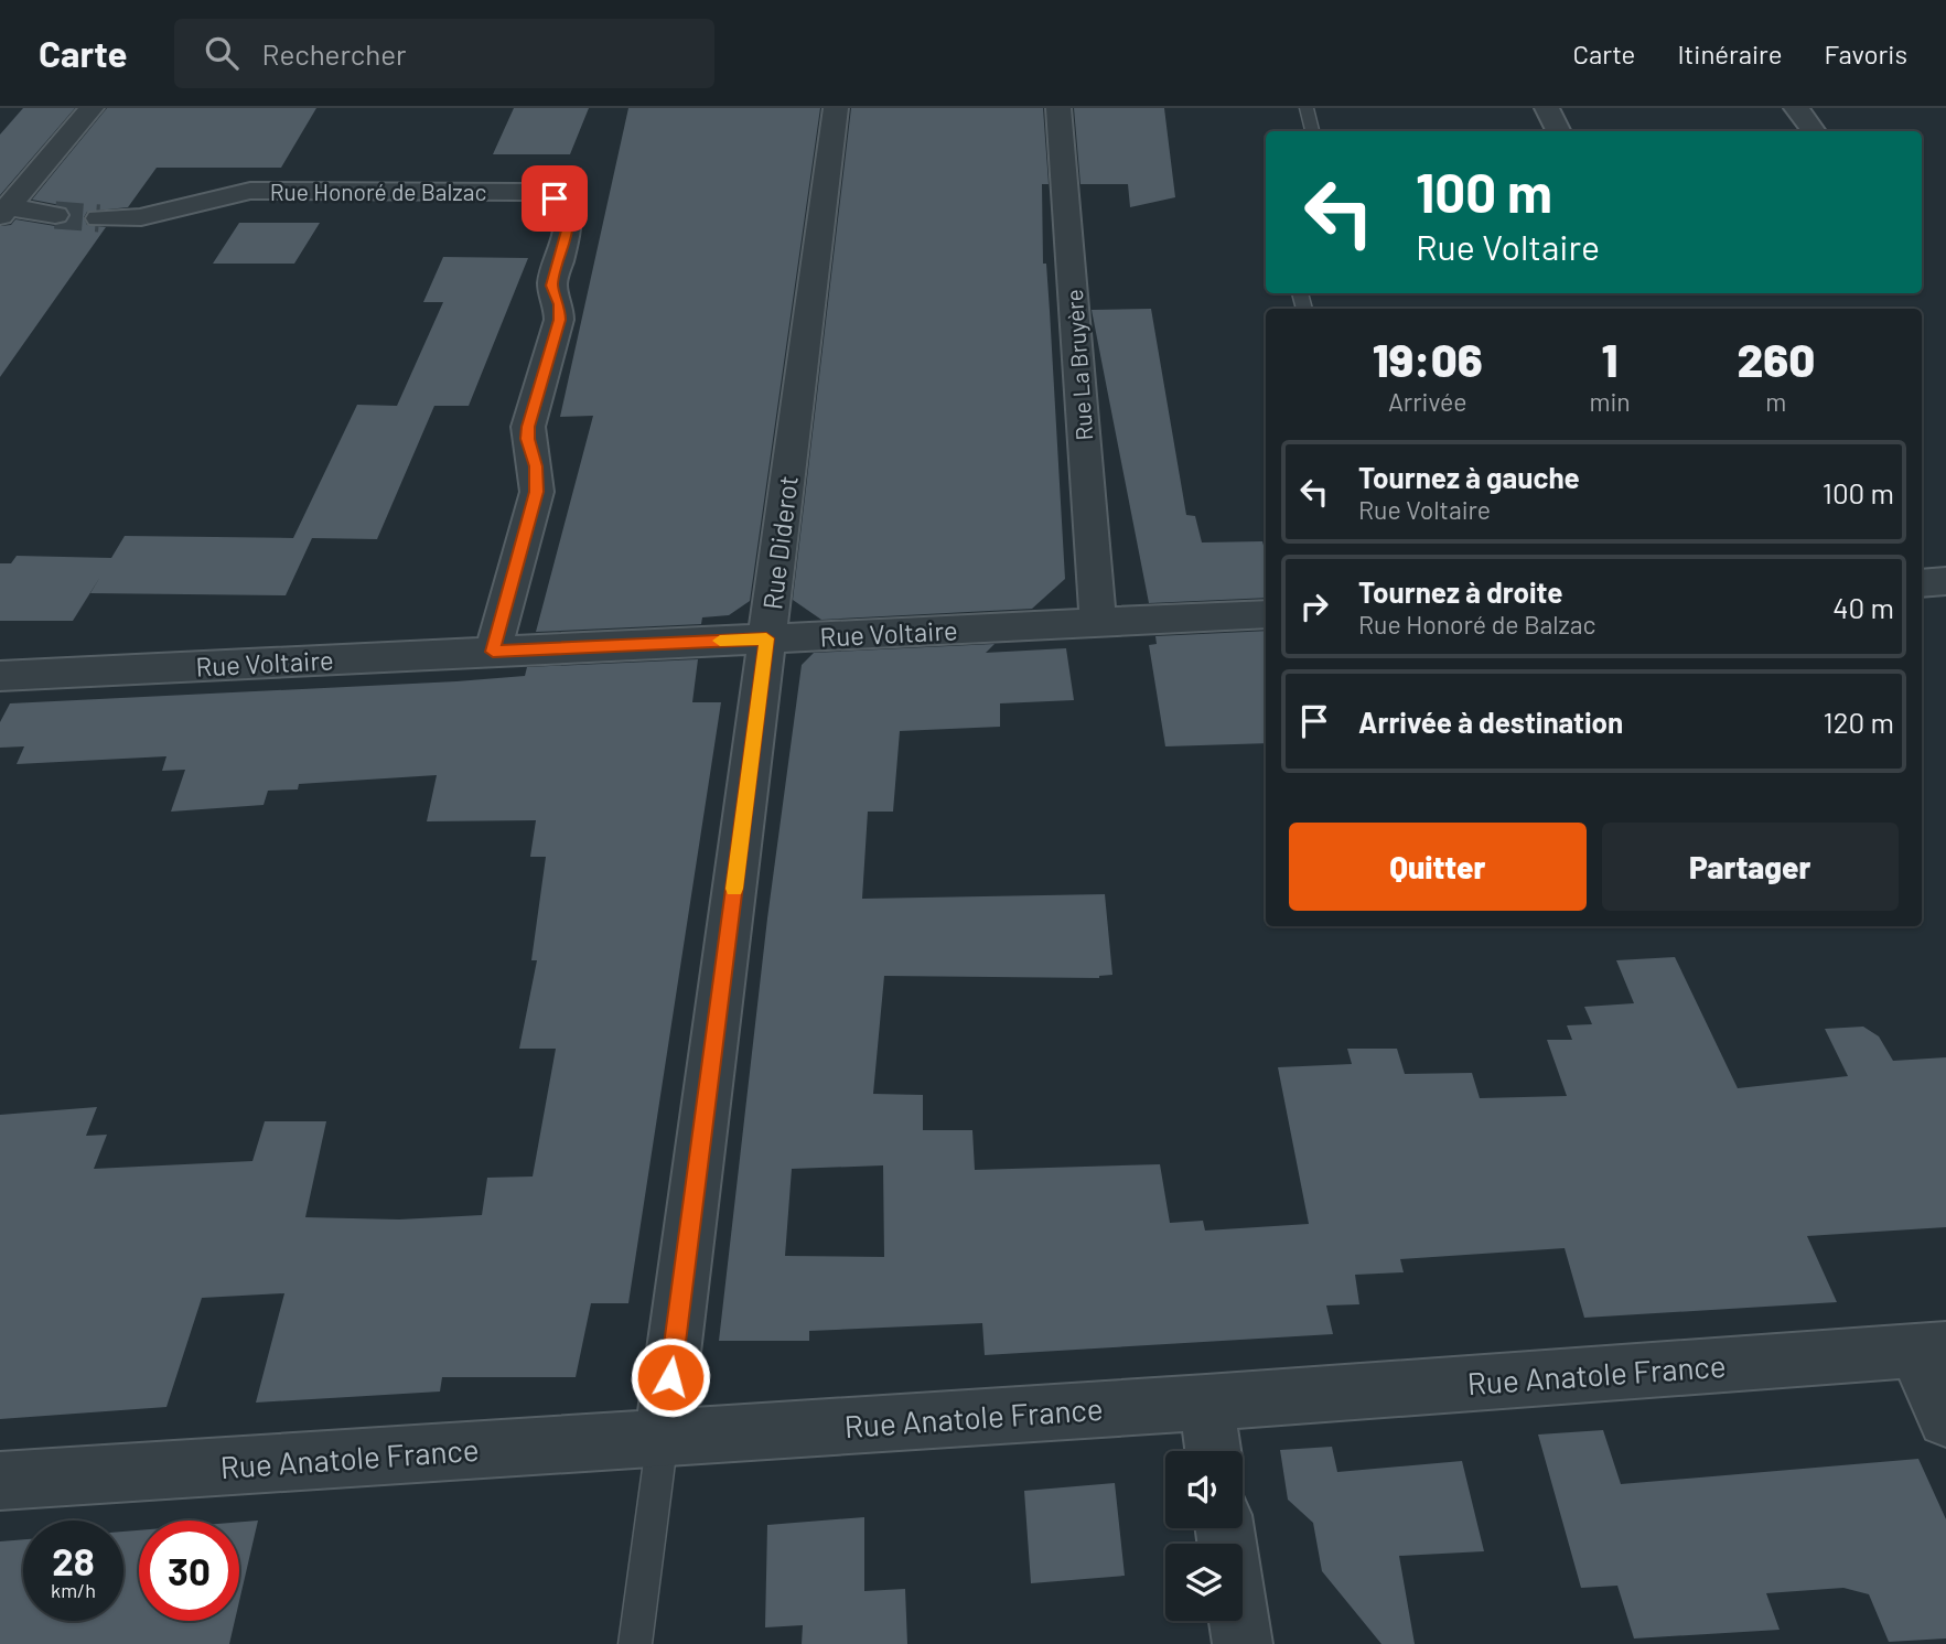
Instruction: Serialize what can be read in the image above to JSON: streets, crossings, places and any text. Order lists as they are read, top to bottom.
{
  "streets": {
    "street": [
      "Rue Honoré de Balzac",
      "Rue La Bruyère",
      "Rue Diderot",
      "Rue Voltaire",
      "Rue Anatole France"
    ]
  },
  "crossings": [
    ["Rue Honoré de Balzac", "Rue Voltaire"],
    ["Rue La Bruyère", "Rue Voltaire"],
    ["Rue Diderot", "Rue Voltaire"],
    ["Rue Diderot", "Rue Anatole France"]
  ],
  "page": {
    "header": "Carte",
    "search": "Rechercher",
    "nav": ["Carte", "Itinéraire", "Favoris"],
    "turn": ["100 m", "Rue Voltaire"],
    "eta": [
      "19:06",
      "Arrivée",
      "1",
      "min",
      "260",
      "m"
    ],
    "list": [
      {
        "name": "Tournez à gauche",
        "note": "Rue Voltaire",
        "value": "100 m"
      },
      {
        "name": "Tournez à droite",
        "note": "Rue Honoré de Balzac",
        "value": "40 m"
      },
      {
        "name": "Arrivée à destination",
        "value": "120 m"
      }
    ],
    "buttons": ["Quitter", "Partager"],
    "speed": "28 km/h",
    "limit": "30"
  }
}
